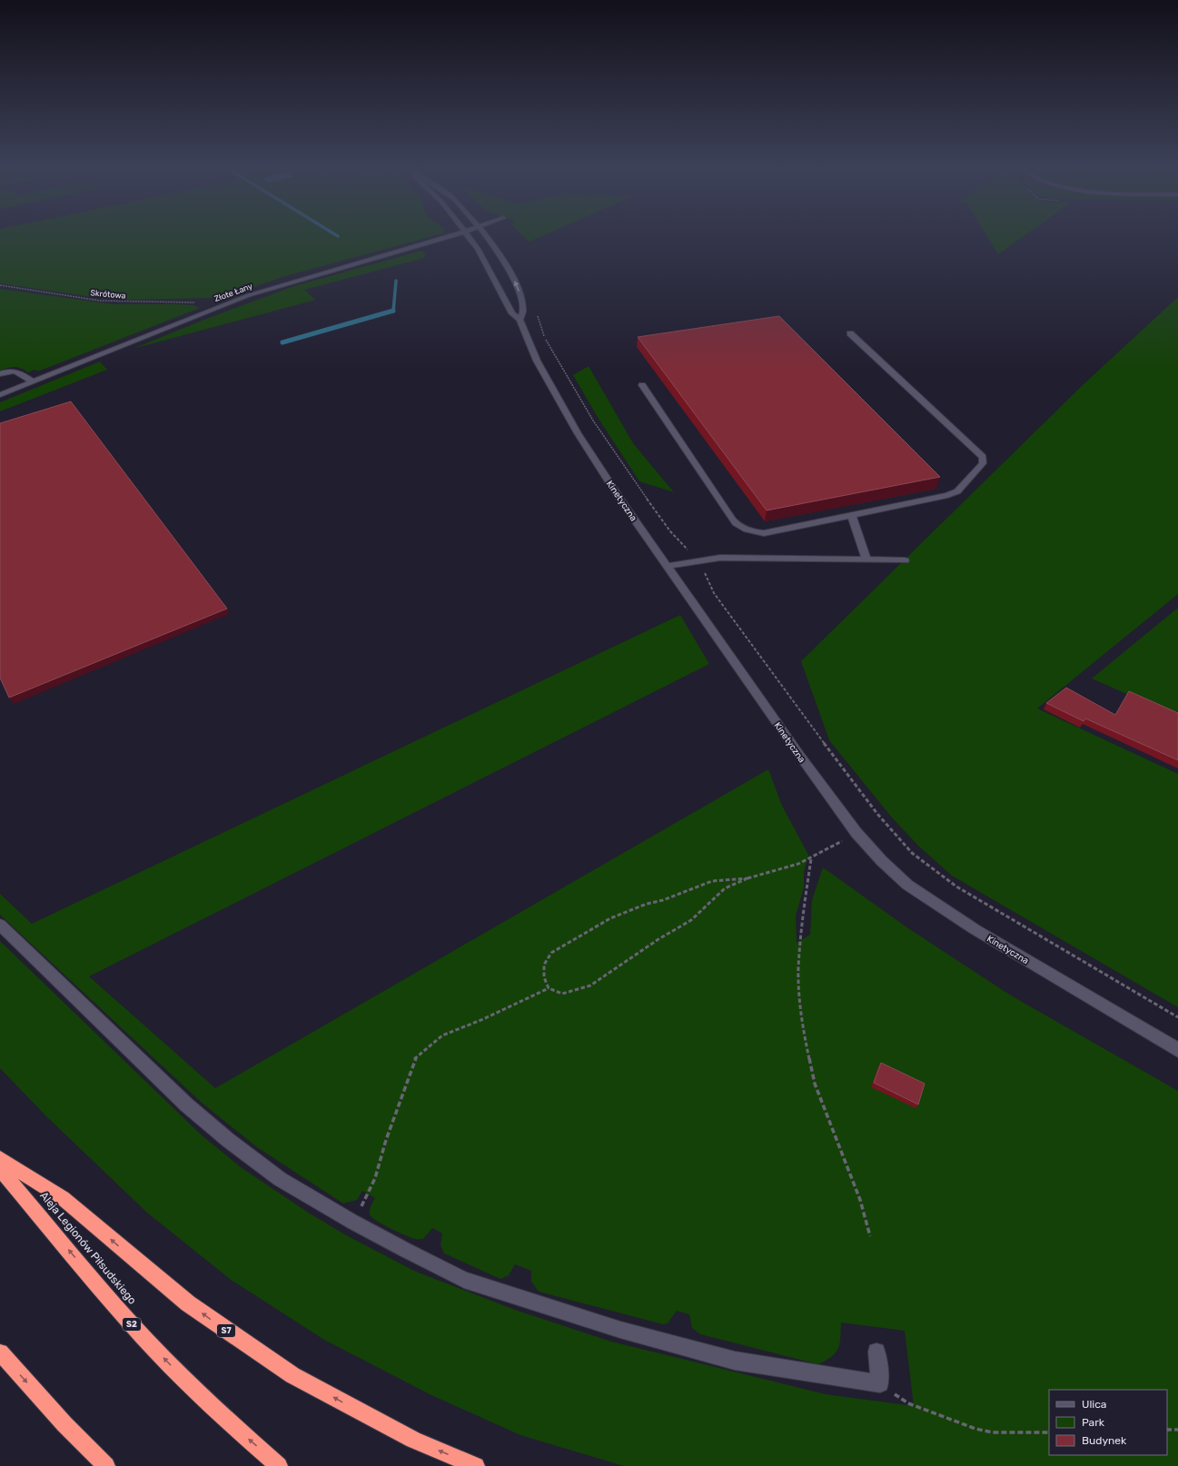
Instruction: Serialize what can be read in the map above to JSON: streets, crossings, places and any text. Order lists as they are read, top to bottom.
{
  "streets": {
    "highway": ["Aleja Legionów Piłsudskiego", "S2", "S7"],
    "street": ["Złote Łany", "Kinetyczna"],
    "path": ["Skrótowa"]
  },
  "crossings": [
    ["Złote Łany", "Skrótowa"]
  ],
  "legend": ["Ulica", "Park", "Budynek"]
}
